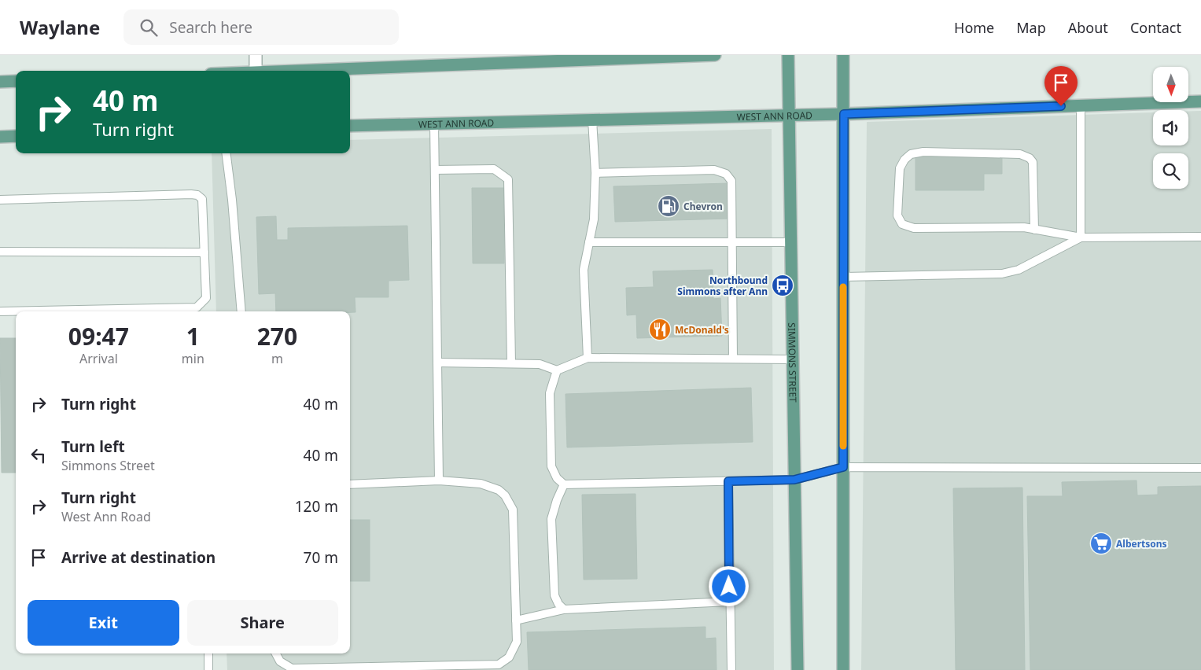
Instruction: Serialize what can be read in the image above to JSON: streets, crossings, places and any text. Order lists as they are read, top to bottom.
{
  "streets": {
    "main road": ["WEST ANN ROAD", "SIMMONS STREET"]
  },
  "crossings": [
    ["WEST ANN ROAD", "SIMMONS STREET"]
  ],
  "places": {
    "fuel station": ["Chevron"],
    "bus stop": ["Northbound Simmons after Ann"],
    "restaurant": ["McDonald's"],
    "supermarket": ["Albertsons"]
  },
  "north": "bottom",
  "page": {
    "header": "Waylane",
    "search": "Search here",
    "nav": [
      "Home",
      "Map",
      "About",
      "Contact"
    ],
    "turn": ["40 m", "Turn right"],
    "eta": [
      "09:47",
      "Arrival",
      "1",
      "min",
      "270",
      "m"
    ],
    "list": [
      {
        "name": "Turn right",
        "value": "40 m"
      },
      {
        "name": "Turn left",
        "note": "Simmons Street",
        "value": "40 m"
      },
      {
        "name": "Turn right",
        "note": "West Ann Road",
        "value": "120 m"
      },
      {
        "name": "Arrive at destination",
        "value": "70 m"
      }
    ],
    "buttons": ["Exit", "Share"]
  }
}
